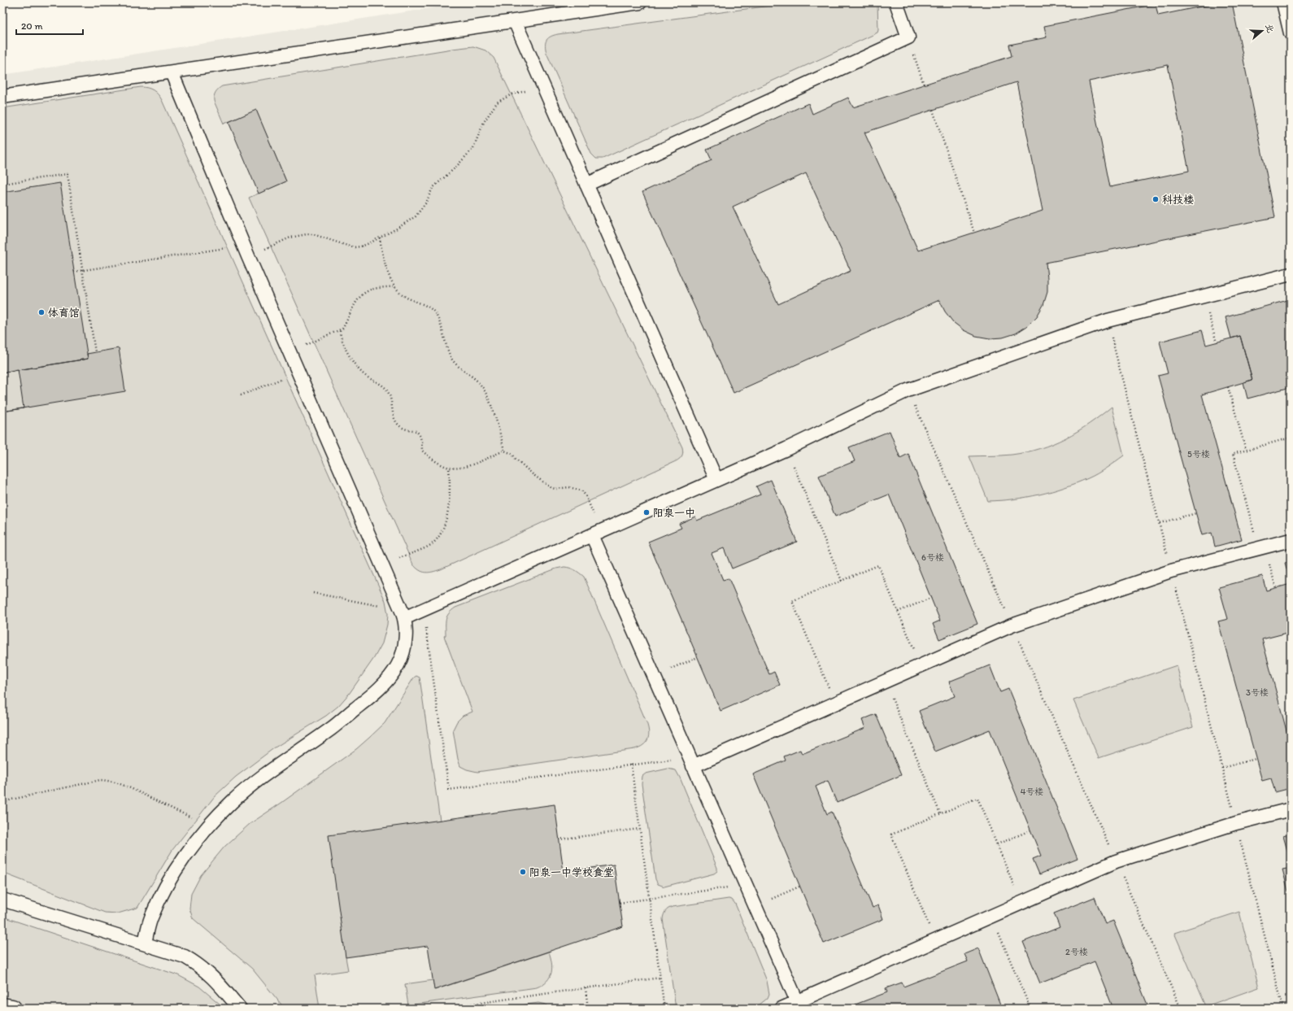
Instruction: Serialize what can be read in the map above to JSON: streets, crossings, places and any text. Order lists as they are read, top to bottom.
{
  "places": [
    "科技楼",
    "体育馆",
    "阳泉一中",
    "阳泉一中学校食堂"
  ],
  "house_numbers": [
    "5号楼",
    "6号楼",
    "3号楼",
    "4号楼",
    "2号楼"
  ],
  "scale_bar": "20 m",
  "north": "right"
}
